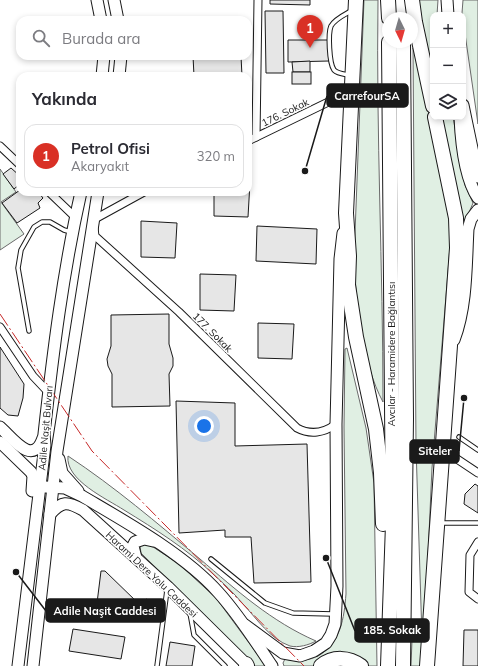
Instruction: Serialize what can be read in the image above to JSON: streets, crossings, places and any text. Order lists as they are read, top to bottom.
{
  "streets": {
    "highway": ["Avcılar - Haramidere Bağlantısı"],
    "main road": ["Adile Naşit Bulvarı", "Harami Dere Yolu Caddesi"],
    "street": ["176. Sokak", "177. Sokak"]
  },
  "crossings": [
    ["177. Sokak", "Adile Naşit Bulvarı"],
    ["Adile Naşit Bulvarı", "Harami Dere Yolu Caddesi"]
  ],
  "places": [
    "CarrefourSA",
    "Siteler",
    "185. Sokak",
    "Adile Naşit Caddesi"
  ],
  "north": "bottom",
  "page": {
    "map_buttons": ["+", "−"],
    "pins": "1",
    "search": "Burada ara",
    "heading": "Yakında",
    "list": [
      {
        "mark": "1",
        "name": "Petrol Ofisi",
        "note": "Akaryakıt",
        "value": "320 m"
      }
    ]
  }
}
